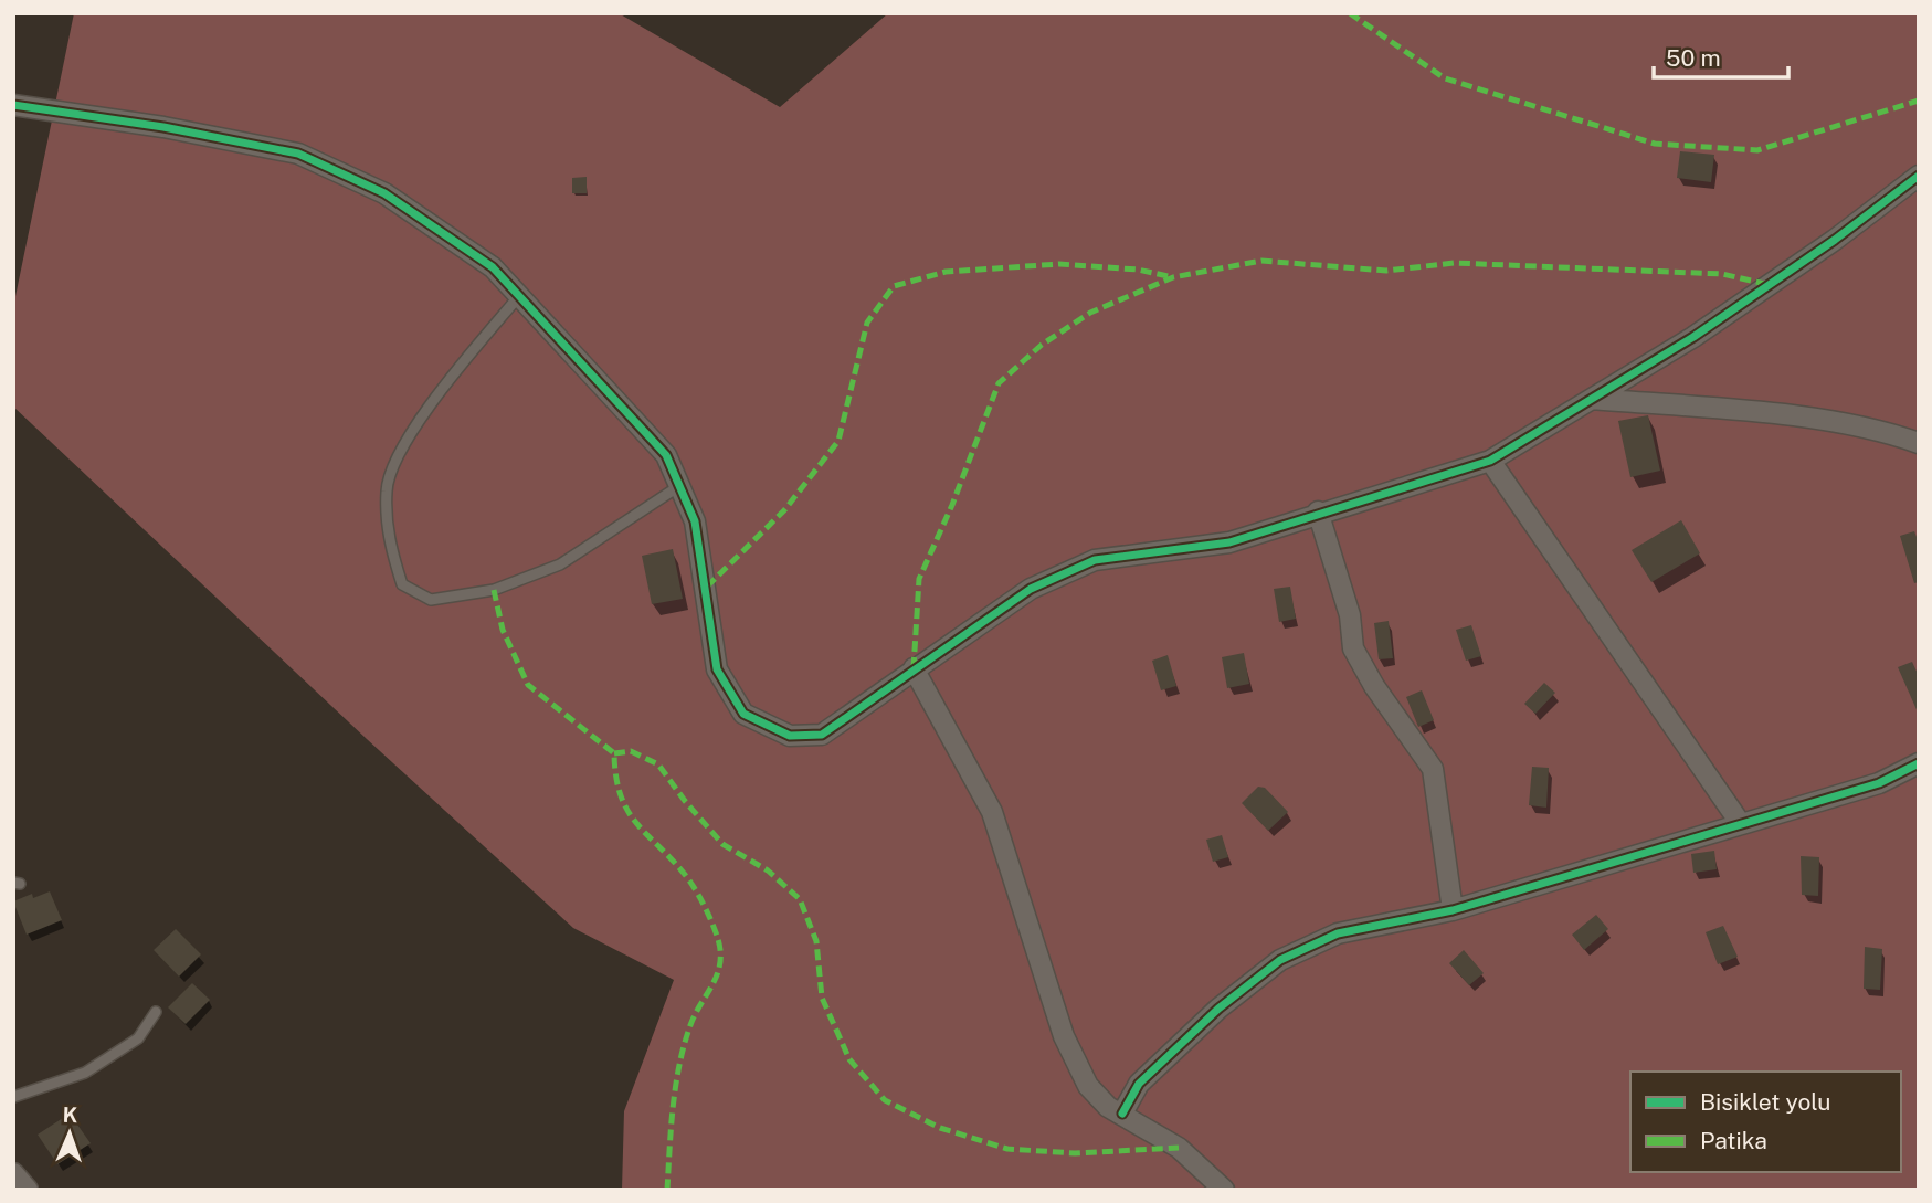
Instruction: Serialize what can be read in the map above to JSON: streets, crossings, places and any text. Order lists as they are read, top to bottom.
{
  "legend": ["Bisiklet yolu", "Patika"],
  "scale_bar": "50 m",
  "north": "top"
}
